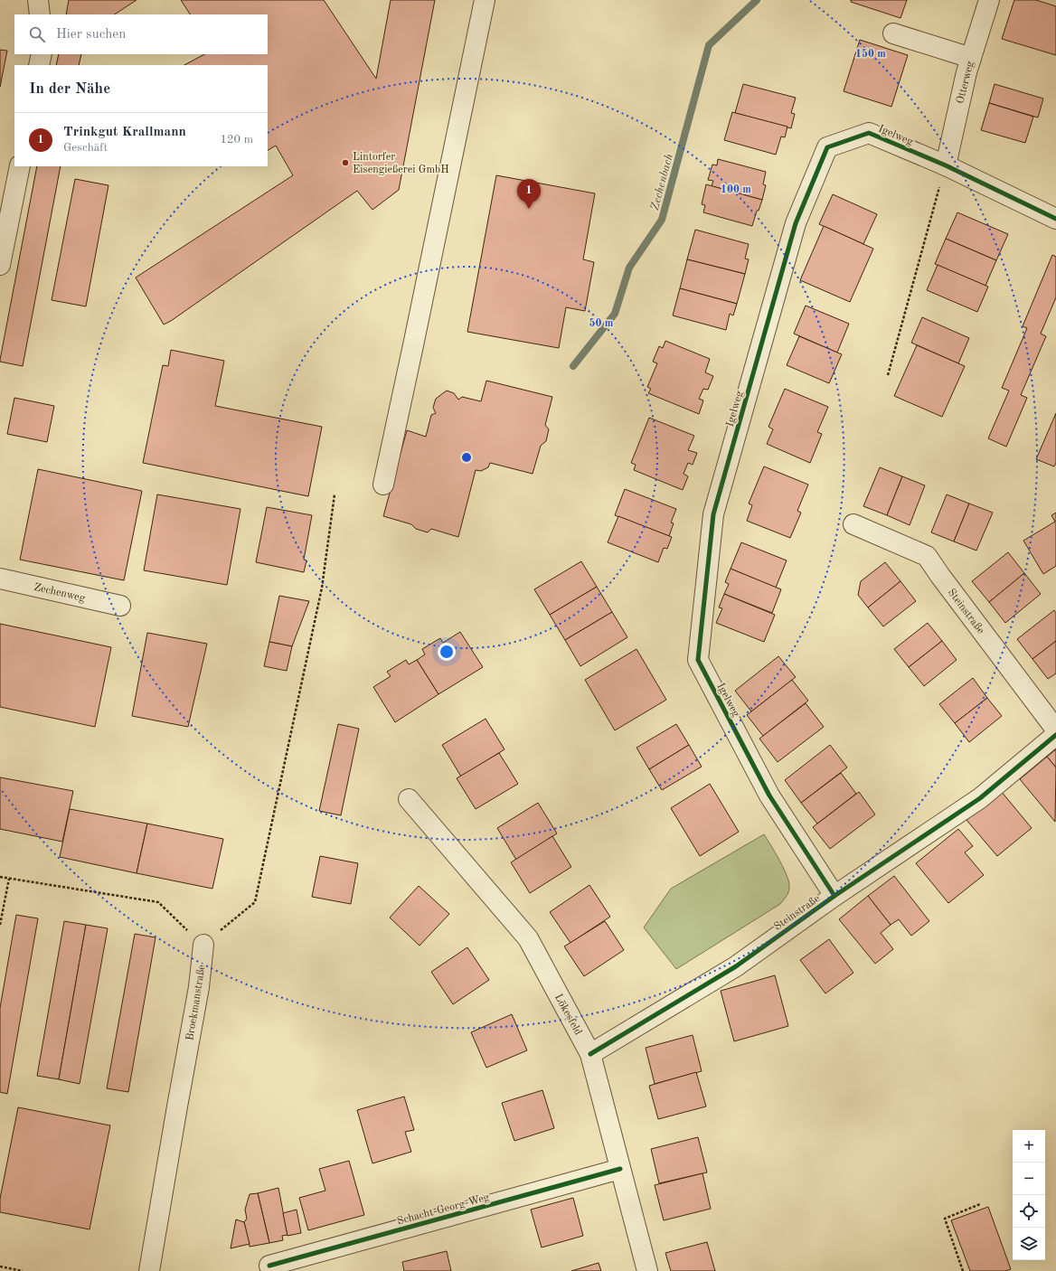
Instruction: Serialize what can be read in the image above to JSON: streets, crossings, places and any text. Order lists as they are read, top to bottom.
{
  "streets": {
    "street": [
      "Otterweg",
      "Igelweg",
      "Zechenweg",
      "Steinstraße",
      "Broekmanstraße",
      "Lökesfeld",
      "Schacht-Georg-Weg"
    ]
  },
  "crossings": [
    ["Otterweg", "Igelweg"],
    ["Igelweg", "Steinstraße"],
    ["Steinstraße", "Lökesfeld"],
    ["Lökesfeld", "Schacht-Georg-Weg"]
  ],
  "water": ["Zechenbach"],
  "places": ["Lintorfer Eisengießerei GmbH"],
  "page": {
    "search": "Hier suchen",
    "heading": "In der Nähe",
    "list": [
      {
        "mark": "1",
        "name": "Trinkgut Krallmann",
        "note": "Geschäft",
        "value": "120 m"
      }
    ],
    "pins": "1",
    "map_buttons": ["+", "−"]
  },
  "rings": ["150 m", "100 m", "50 m"]
}
